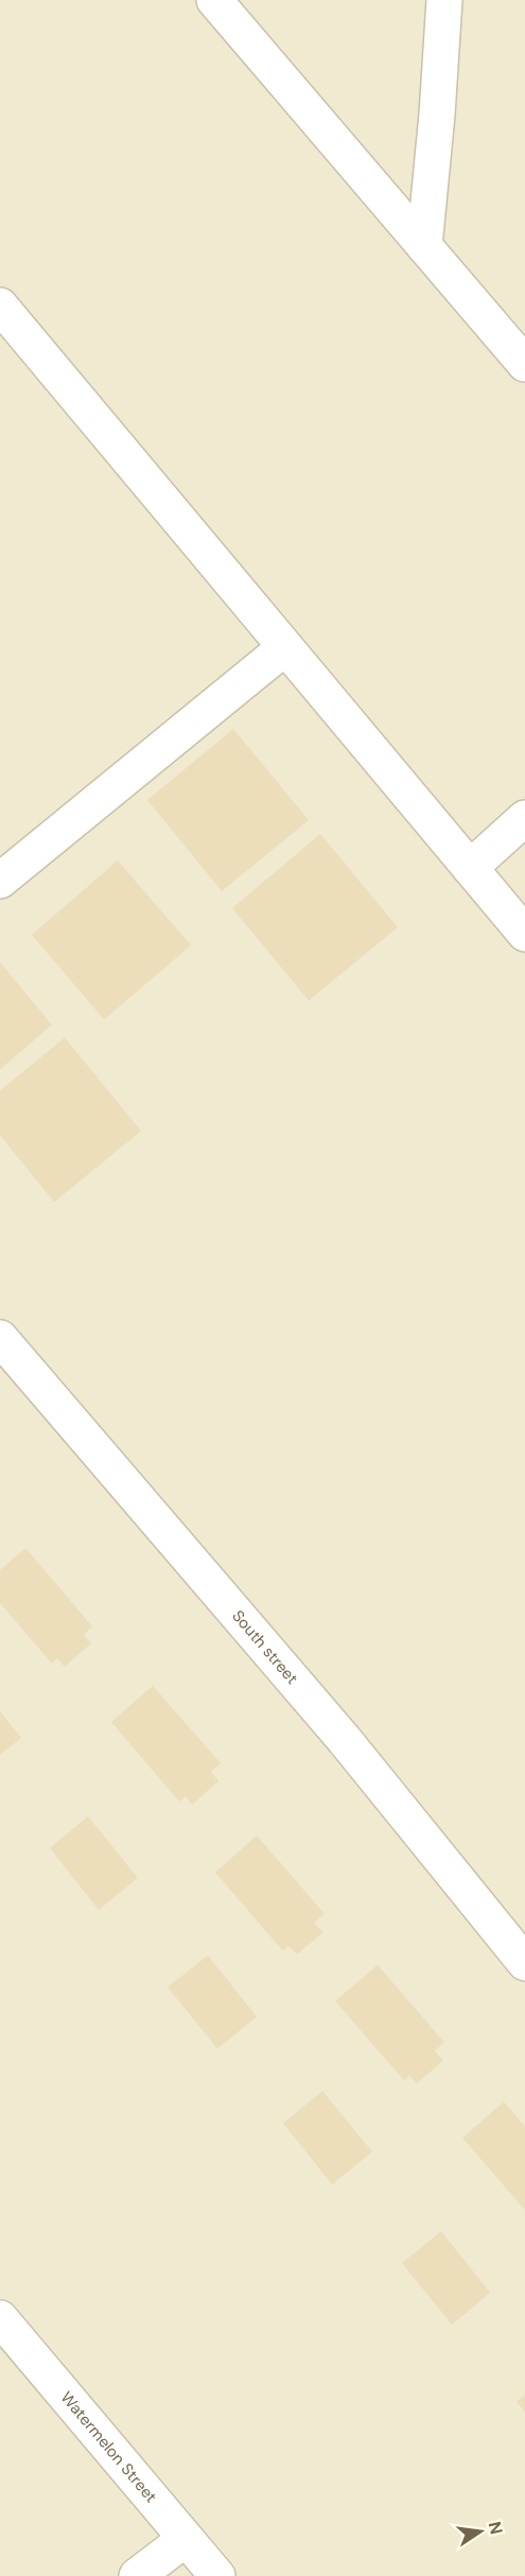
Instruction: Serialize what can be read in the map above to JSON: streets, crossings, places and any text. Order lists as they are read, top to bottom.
{
  "streets": {
    "street": ["South street", "Watermelon Street"]
  },
  "north": "right"
}
